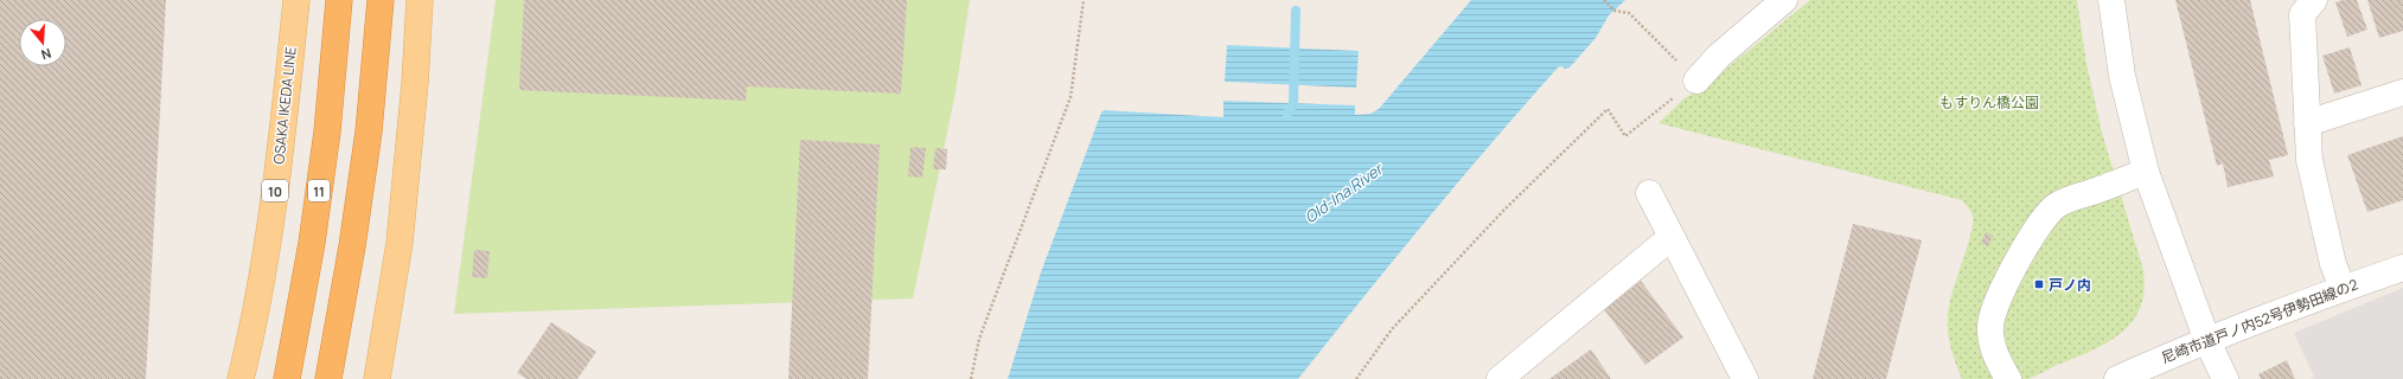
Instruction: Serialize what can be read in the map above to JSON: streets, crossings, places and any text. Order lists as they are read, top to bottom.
{
  "streets": {
    "highway": ["11"],
    "main road": ["OSAKA IKEDA LINE", "10"],
    "street": ["尼崎市道戸ノ内52号伊勢田線の2"]
  },
  "water": ["Old-Ina River"],
  "parks": ["もすりん橋公園"],
  "places": {
    "transit": ["戸ノ内"]
  },
  "north": "bottom"
}
